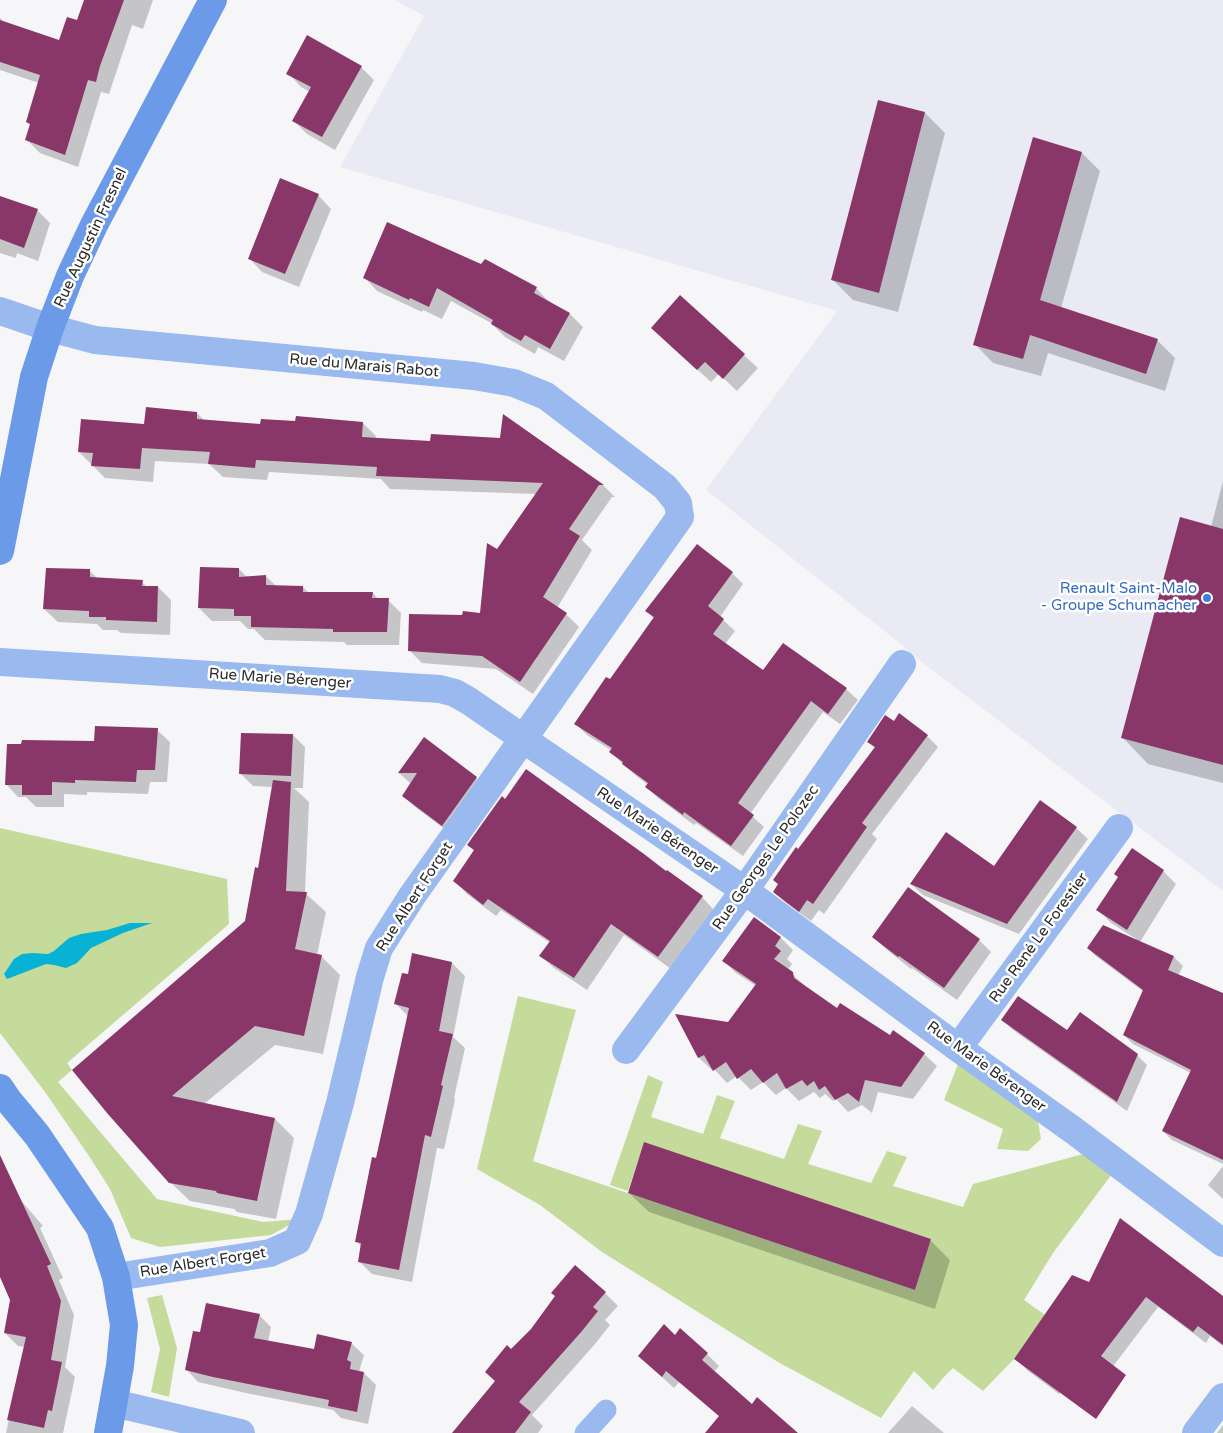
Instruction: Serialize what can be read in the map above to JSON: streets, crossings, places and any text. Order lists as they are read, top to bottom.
{
  "streets": {
    "street": [
      "Rue Augustin Fresnel",
      "Rue du Marais Rabot",
      "Rue Marie Bérenger",
      "Rue Georges Le Polozec",
      "Rue Albert Forget",
      "Rue René Le Forestier"
    ]
  },
  "crossings": [
    ["Rue Augustin Fresnel", "Rue du Marais Rabot"],
    ["Rue du Marais Rabot", "Rue Albert Forget"],
    ["Rue Marie Bérenger", "Rue Georges Le Polozec"],
    ["Rue Marie Bérenger", "Rue Albert Forget"],
    ["Rue Marie Bérenger", "Rue René Le Forestier"]
  ],
  "places": ["Renault Saint-Malo - Groupe Schumacher"]
}
